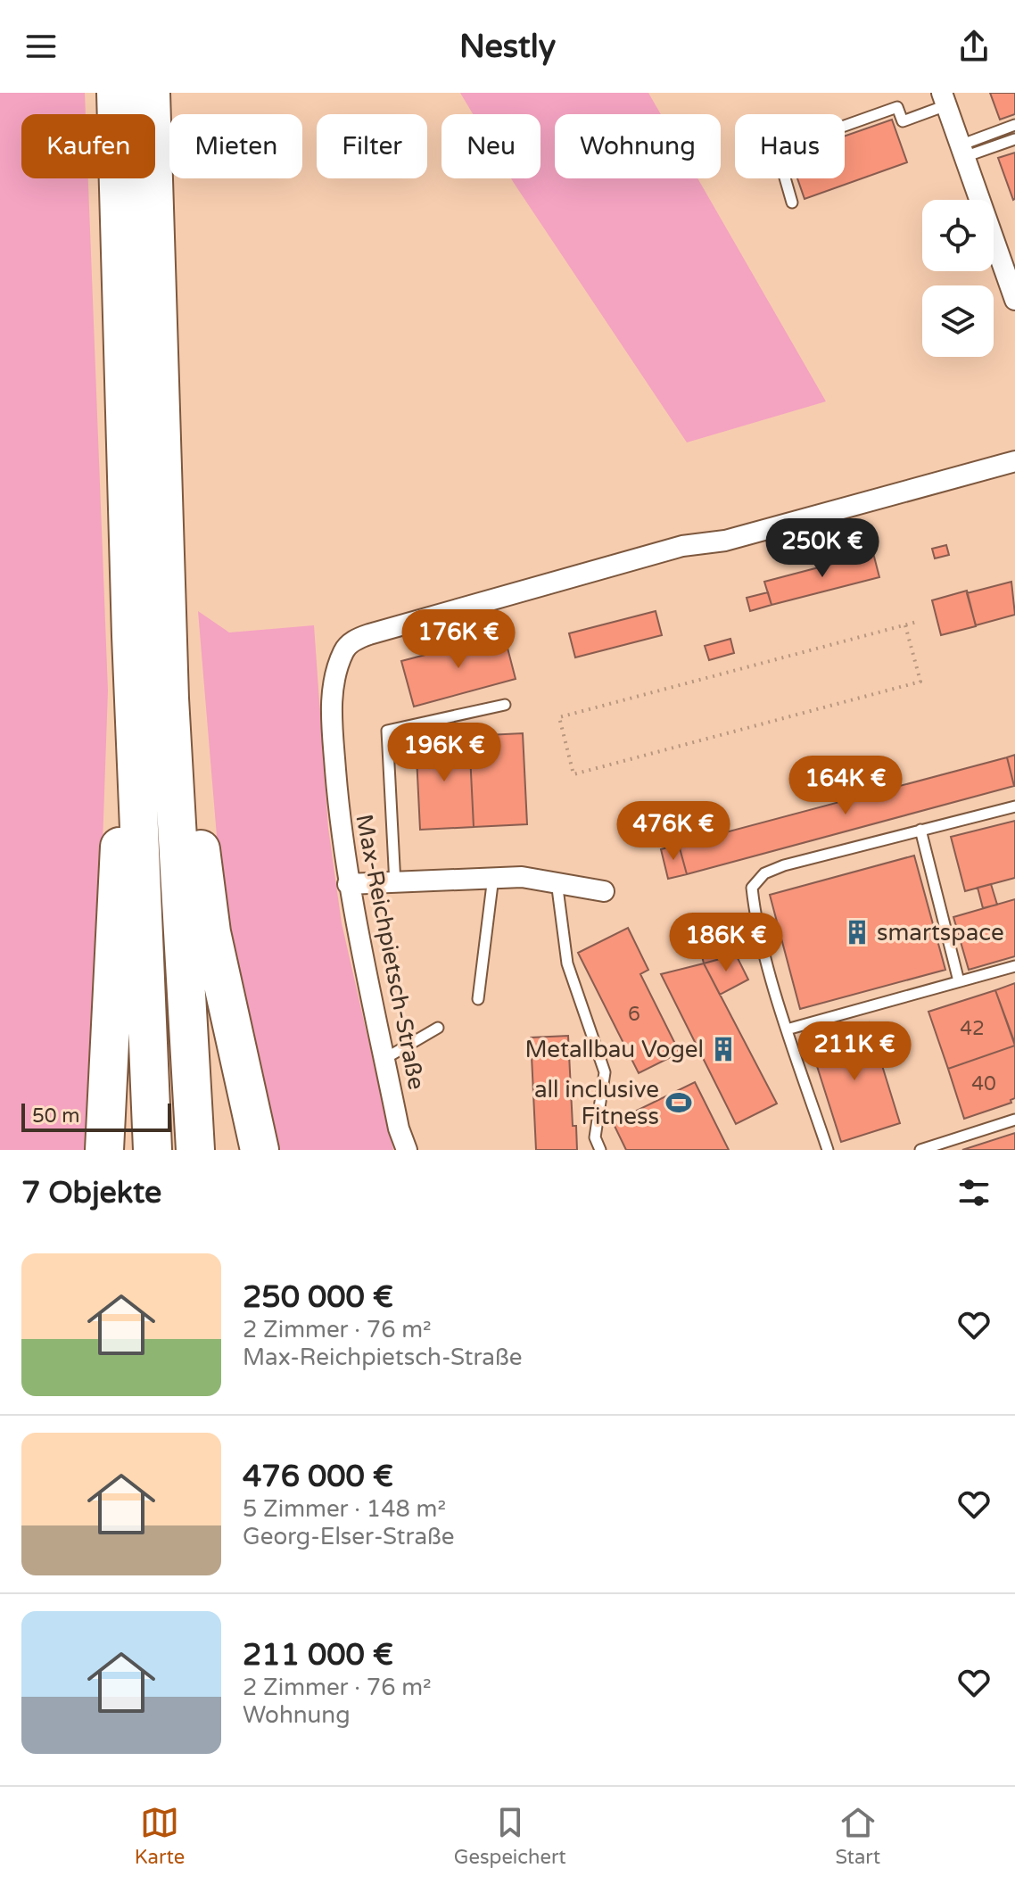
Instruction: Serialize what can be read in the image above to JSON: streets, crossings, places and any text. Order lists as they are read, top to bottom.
{
  "streets": {
    "street": ["Max-Reichpietsch-Straße"]
  },
  "places": {
    "building": ["smartspace", "Metallbau Vogel"],
    "sports": ["all inclusive Fitness"]
  },
  "house_numbers": ["6", "42", "40"],
  "scale_bar": "50 m",
  "page": {
    "header": "Nestly",
    "chip": [
      "Kaufen",
      "Mieten",
      "Filter",
      "Neu",
      "Wohnung",
      "Haus"
    ],
    "price": [
      "250K €",
      "176K €",
      "196K €",
      "164K €",
      "476K €",
      "186K €",
      "211K €"
    ],
    "scale": "50 m",
    "heading": "7 Objekte",
    "list": [
      {
        "name": "250 000 €",
        "note": "2 Zimmer · 76 m² · Max-Reichpietsch-Straße"
      },
      {
        "name": "476 000 €",
        "note": "5 Zimmer · 148 m² · Georg-Elser-Straße"
      },
      {
        "name": "211 000 €",
        "note": "2 Zimmer · 76 m² · Wohnung"
      }
    ],
    "tabs": ["Karte", "Gespeichert", "Start"]
  }
}
